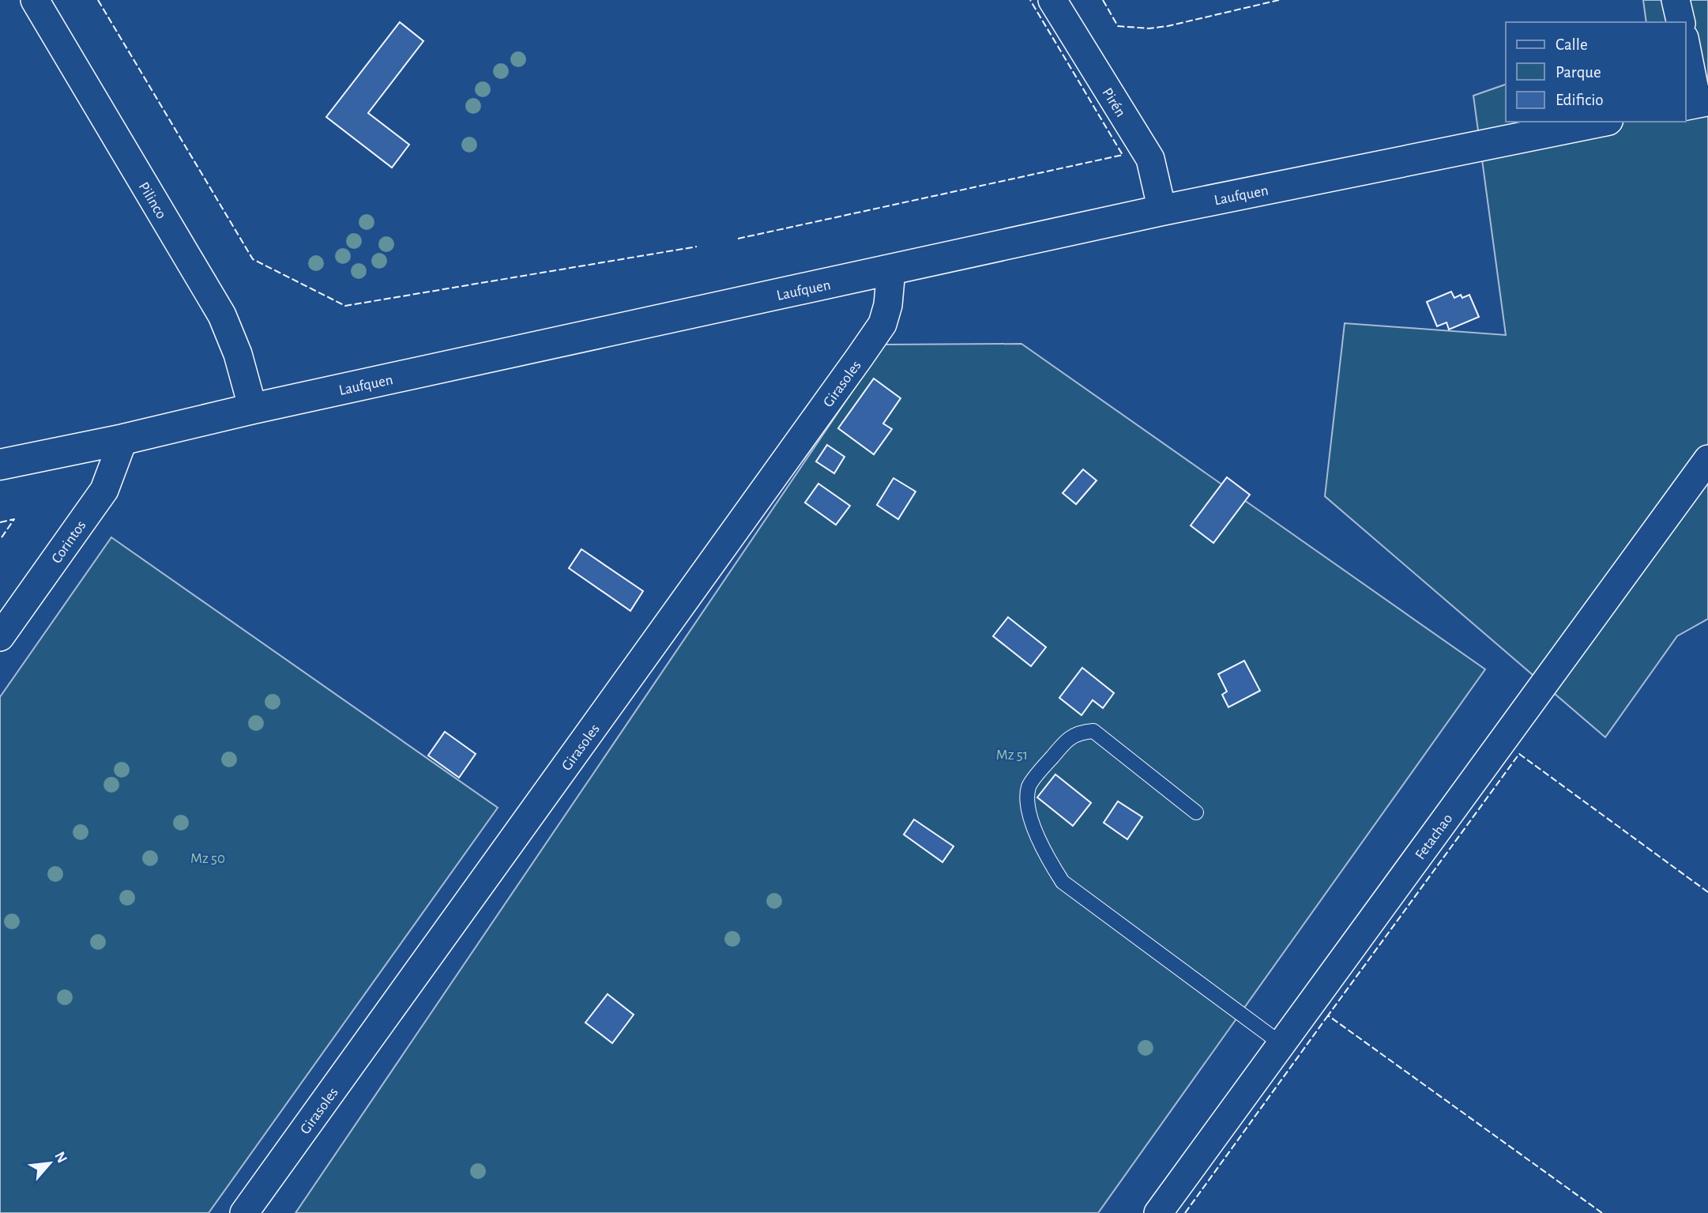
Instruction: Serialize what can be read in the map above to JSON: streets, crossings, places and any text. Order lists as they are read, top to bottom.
{
  "streets": {
    "street": [
      "Pirén",
      "Laufquen",
      "Pilinco",
      "Girasoles",
      "Corintos",
      "Fetachao"
    ]
  },
  "crossings": [
    ["Pirén", "Laufquen"],
    ["Laufquen", "Pilinco"],
    ["Laufquen", "Girasoles"],
    ["Laufquen", "Corintos"]
  ],
  "parks": ["Mz 51", "Mz 50"],
  "legend": ["Calle", "Parque", "Edificio"],
  "north": "top right"
}
